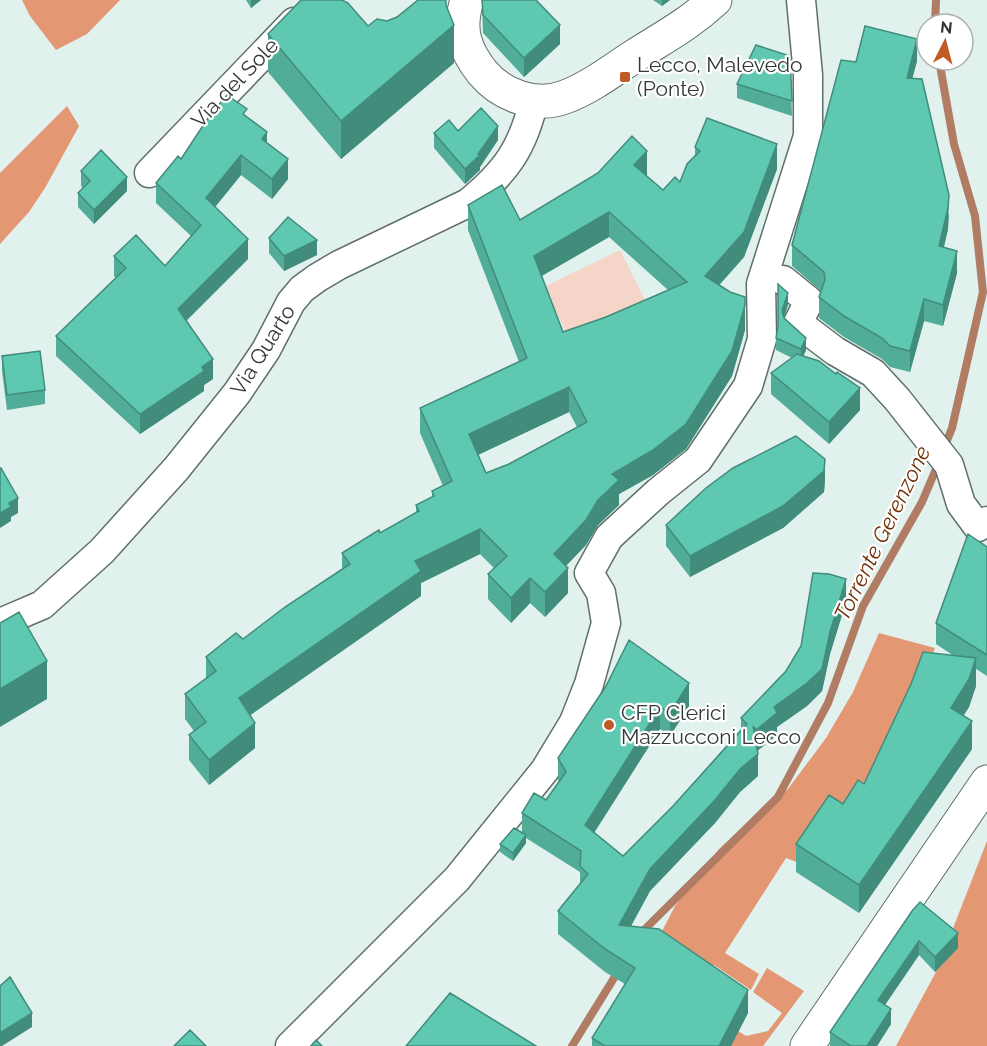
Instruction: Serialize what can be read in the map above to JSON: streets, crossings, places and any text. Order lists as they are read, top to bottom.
{
  "streets": {
    "street": ["Via del Sole", "Via Quarto"]
  },
  "water": ["Torrente Gerenzone"],
  "places": {
    "transit": ["Lecco, Malevedo (Ponte)"],
    "other": ["CFP Clerici Mazzucconi Lecco"]
  },
  "north": "top"
}
